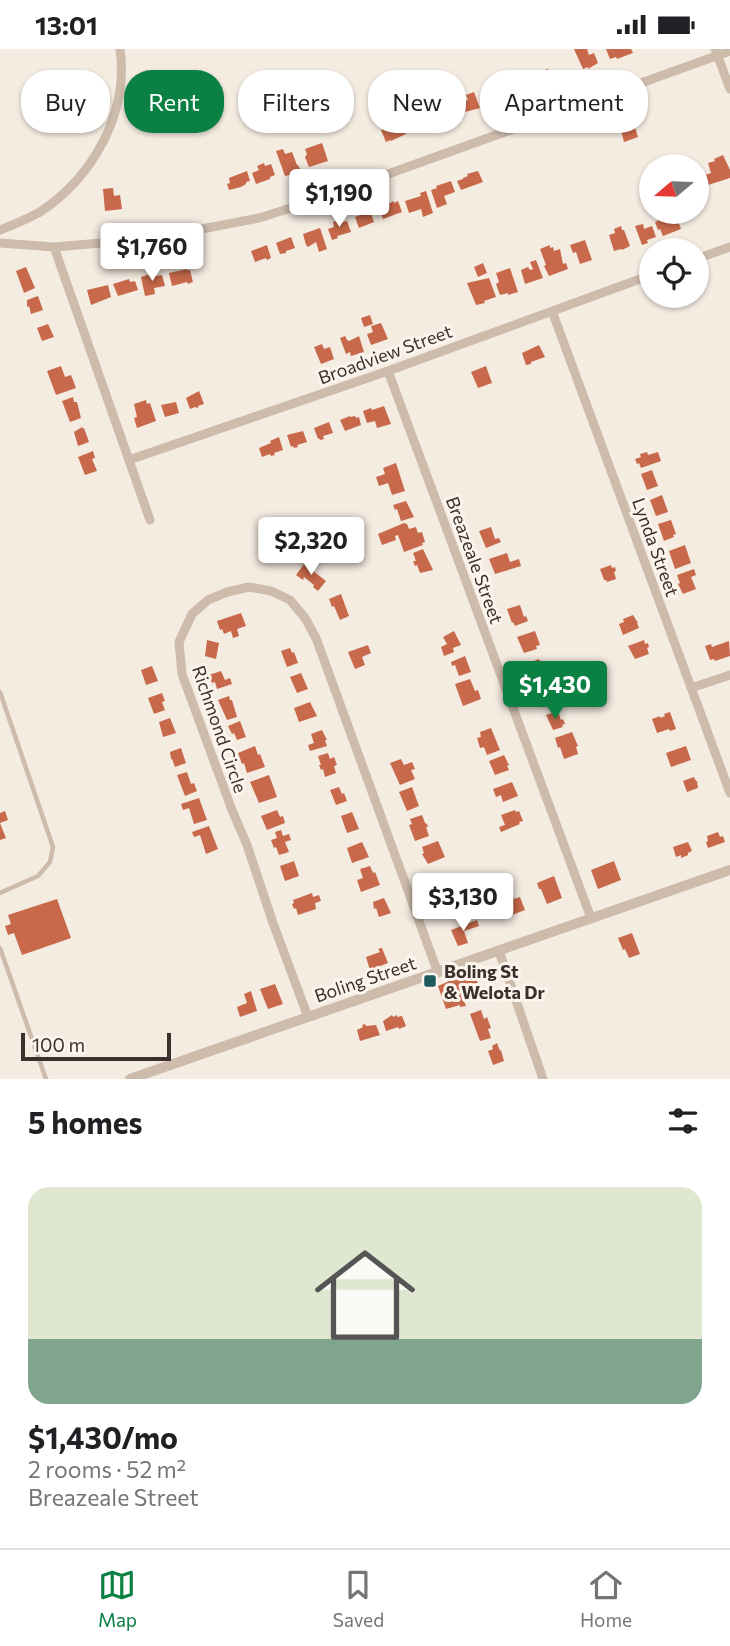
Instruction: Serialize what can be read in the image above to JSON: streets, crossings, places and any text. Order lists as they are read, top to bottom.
{
  "streets": {
    "street": [
      "Broadview Street",
      "Lynda Street",
      "Breazeale Street",
      "Richmond Circle",
      "Boling Street"
    ]
  },
  "crossings": [
    ["Broadview Street", "Lynda Street"],
    ["Broadview Street", "Breazeale Street"],
    ["Breazeale Street", "Boling Street"],
    ["Richmond Circle", "Boling Street"]
  ],
  "places": {
    "transit": ["Boling St & Welota Dr"]
  },
  "scale_bar": "100 m",
  "north": "left",
  "page": {
    "status": "13:01",
    "chip": [
      "Buy",
      "Rent",
      "Filters",
      "New",
      "Apartment"
    ],
    "price": [
      "$1,190",
      "$1,760",
      "$2,320",
      "$1,430",
      "$3,130"
    ],
    "scale": "100 m",
    "heading": "5 homes",
    "list": [
      {
        "name": "$1,430/mo",
        "note": "2 rooms · 52 m² · Breazeale Street"
      }
    ],
    "tabs": ["Map", "Saved", "Home"]
  }
}
